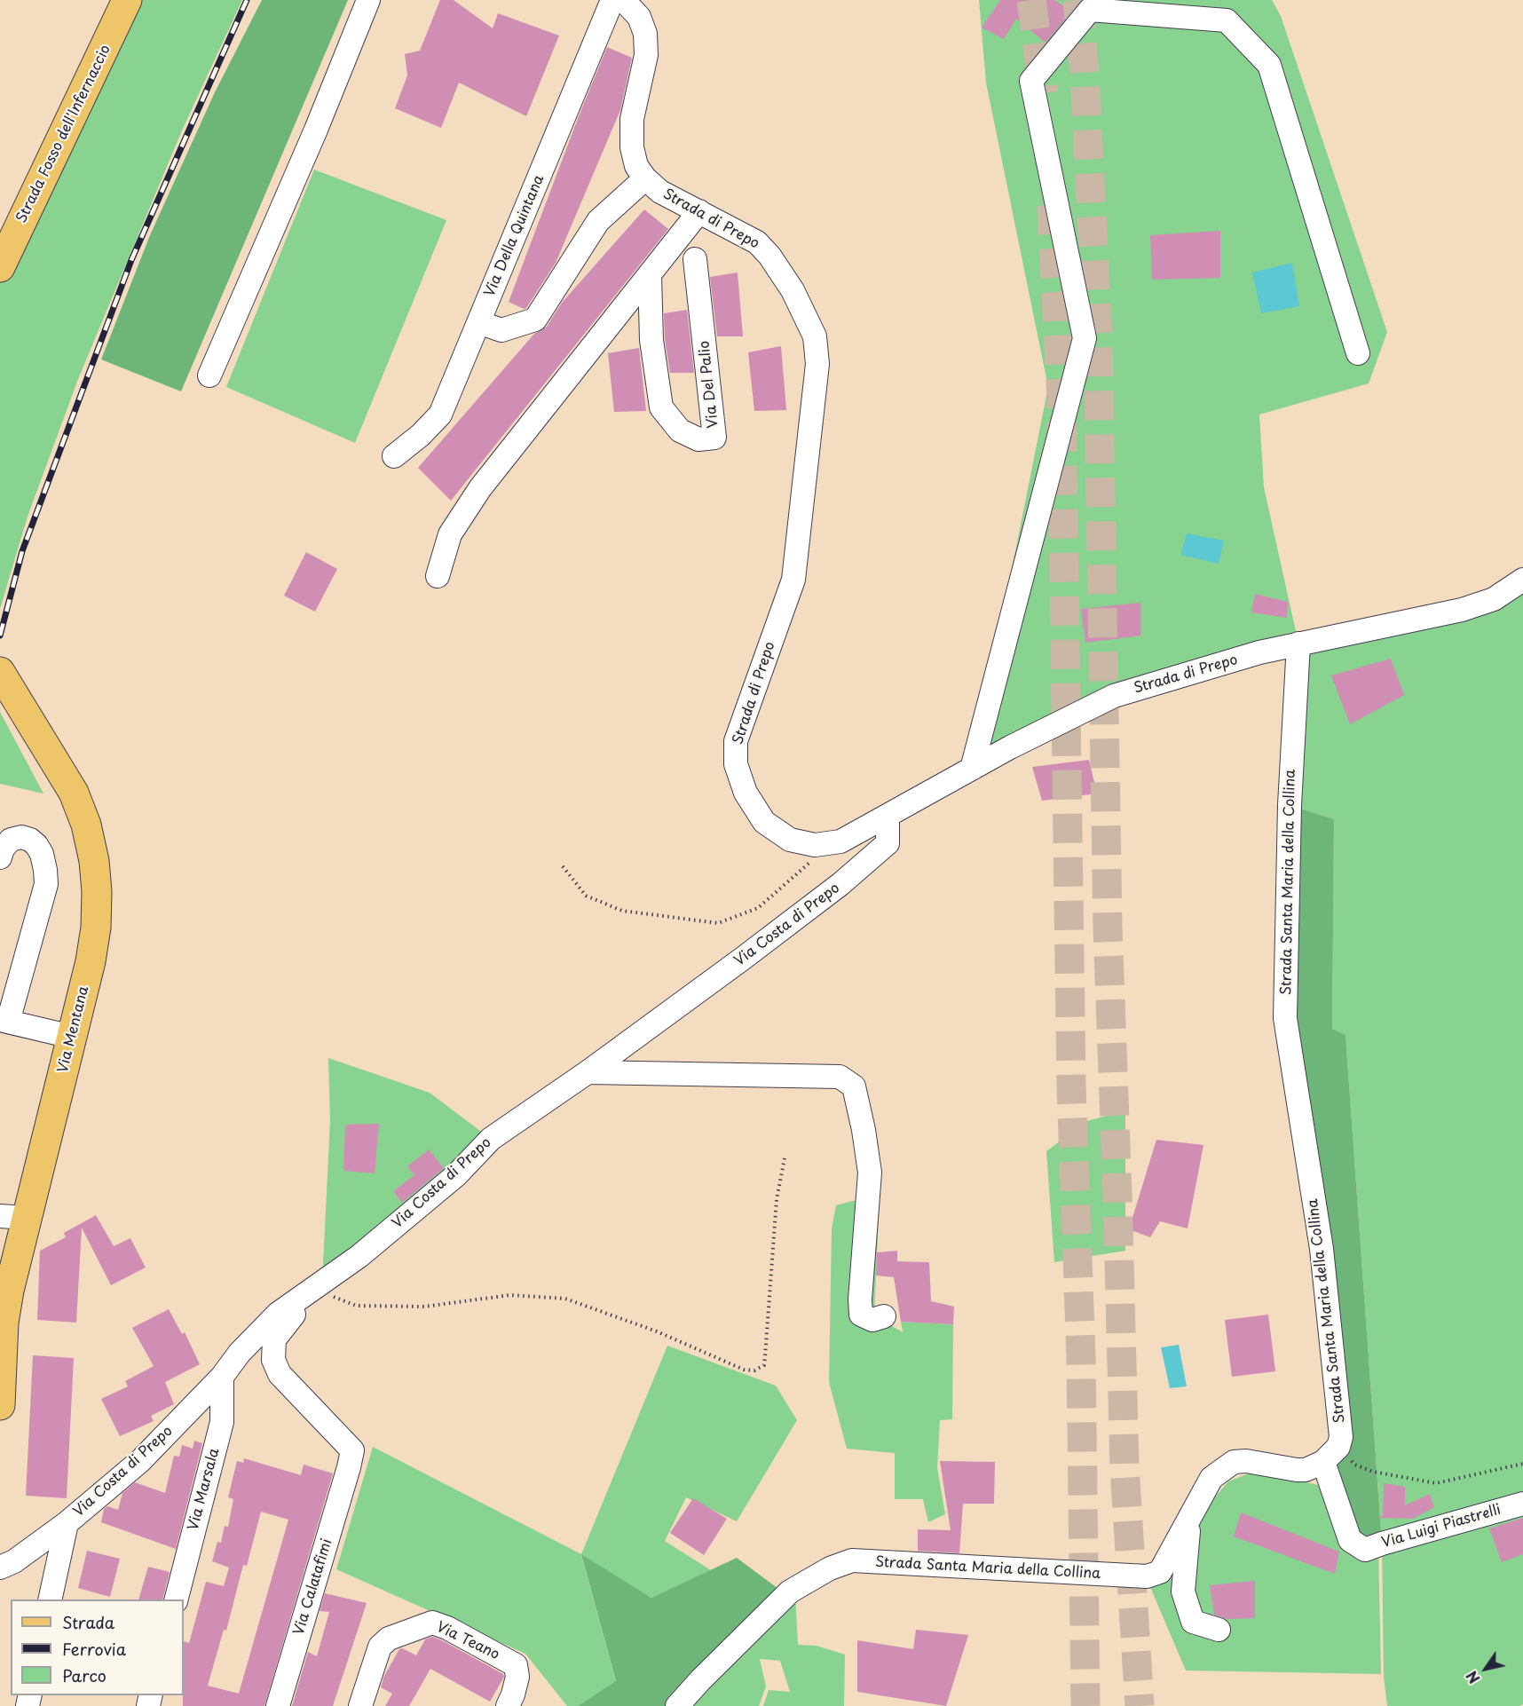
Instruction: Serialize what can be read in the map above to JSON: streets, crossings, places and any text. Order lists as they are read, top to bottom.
{
  "streets": {
    "main road": ["Strada Fosso dell'Infernaccio", "Via Mentana"],
    "street": [
      "Strada di Prepo",
      "Via Della Quintana",
      "Via Del Palio",
      "Strada Santa Maria della Collina",
      "Via Costa di Prepo",
      "Via Marsala",
      "Via Luigi Piastrelli",
      "Via Calatafimi",
      "Via Teano"
    ]
  },
  "crossings": [
    ["Strada di Prepo", "Strada Santa Maria della Collina"],
    ["Strada di Prepo", "Via Costa di Prepo"],
    ["Strada Santa Maria della Collina", "Via Luigi Piastrelli"],
    ["Via Costa di Prepo", "Via Marsala"],
    ["Via Costa di Prepo", "Via Calatafimi"]
  ],
  "legend": ["Strada", "Ferrovia", "Parco"],
  "north": "bottom left"
}
